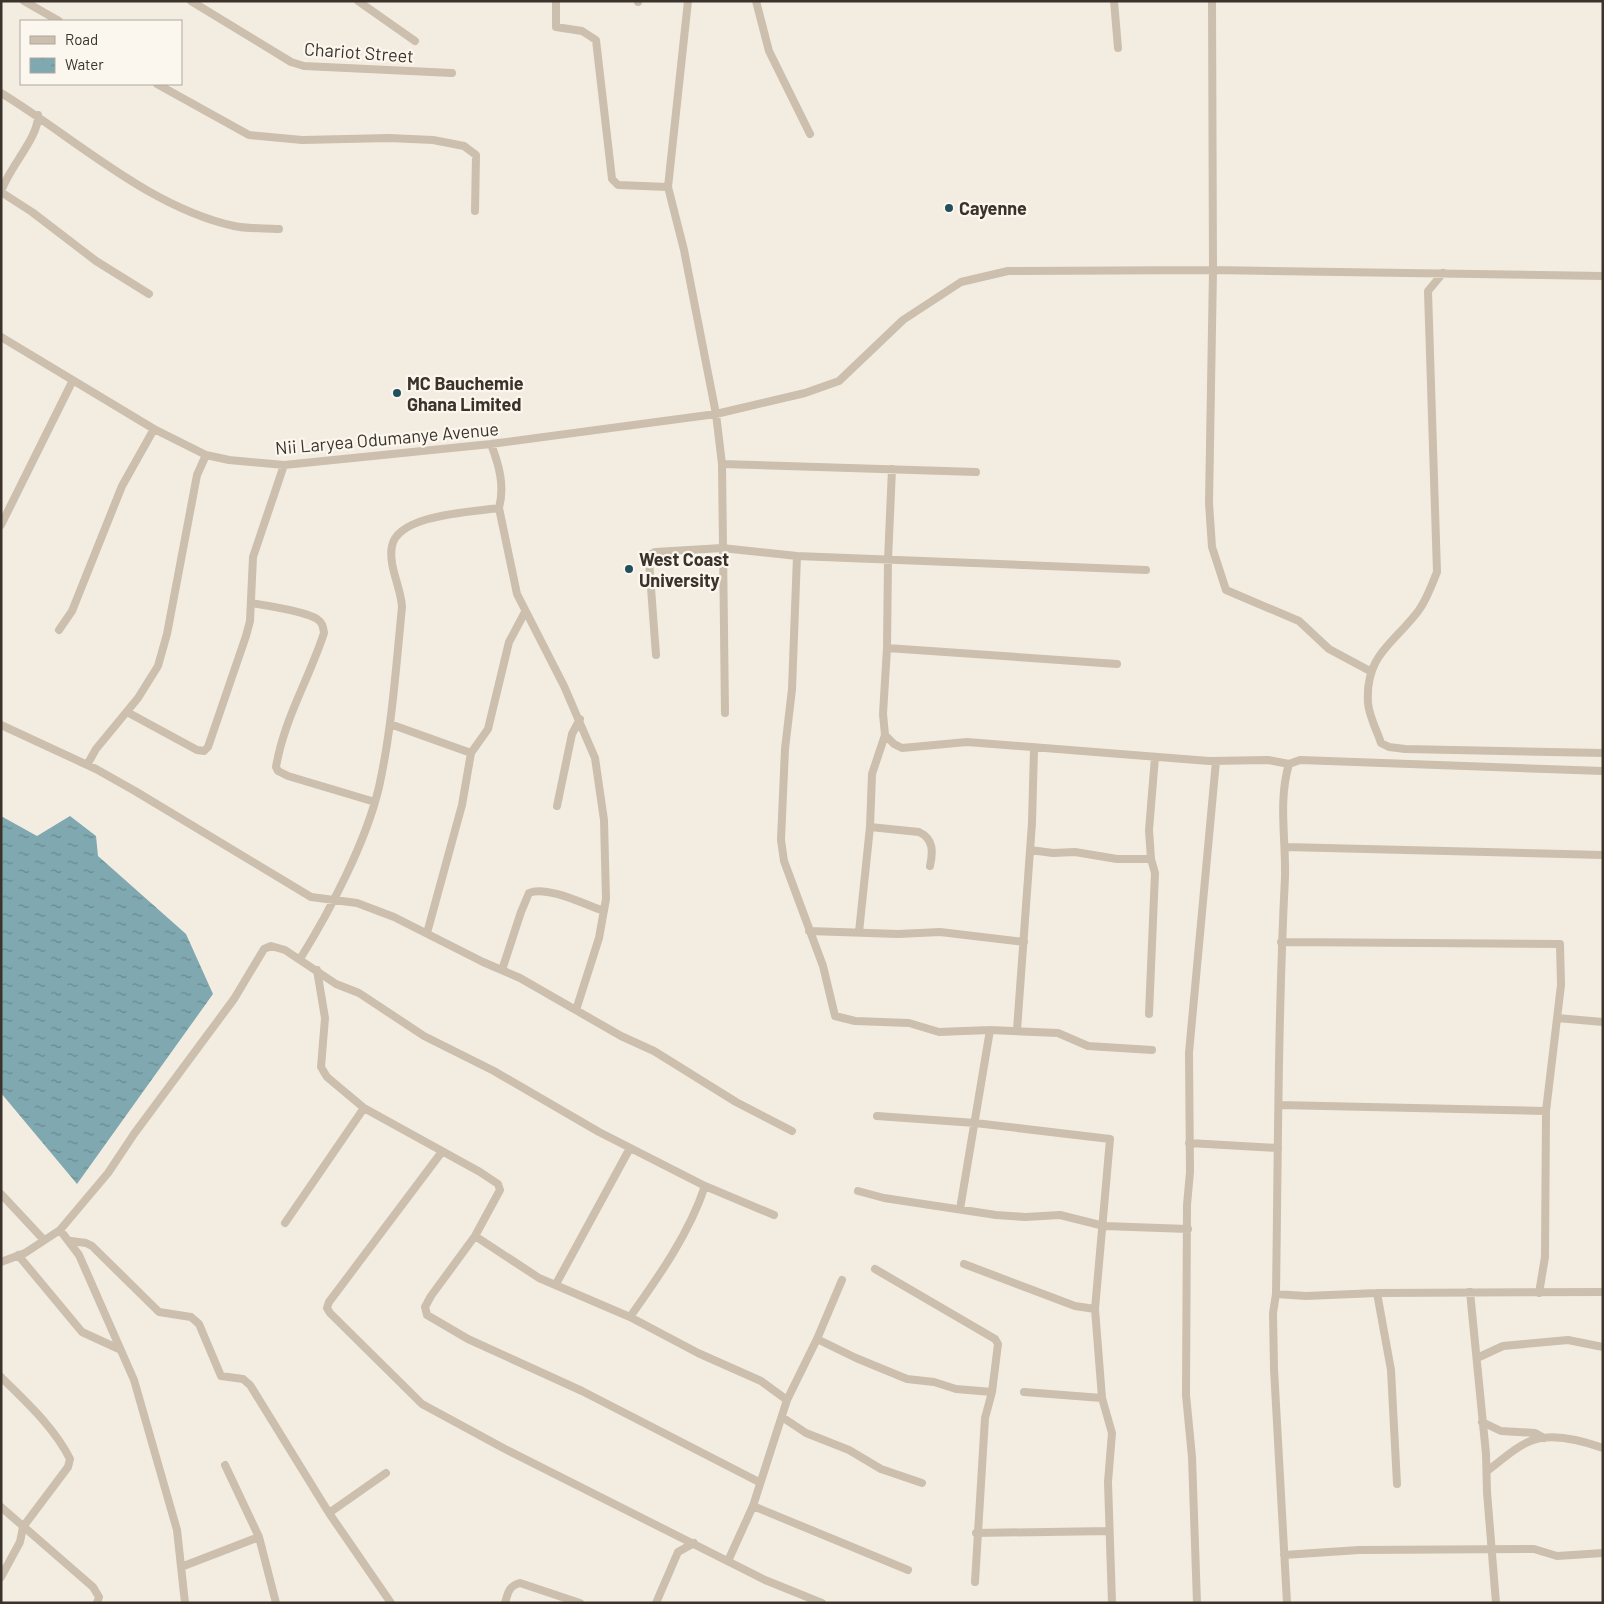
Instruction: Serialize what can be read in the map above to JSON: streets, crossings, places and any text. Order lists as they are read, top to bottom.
{
  "streets": {
    "street": ["Chariot Street", "Nii Laryea Odumanye Avenue"]
  },
  "places": ["Cayenne", "MC Bauchemie Ghana Limited", "West Coast University"],
  "legend": ["Road", "Water"]
}
